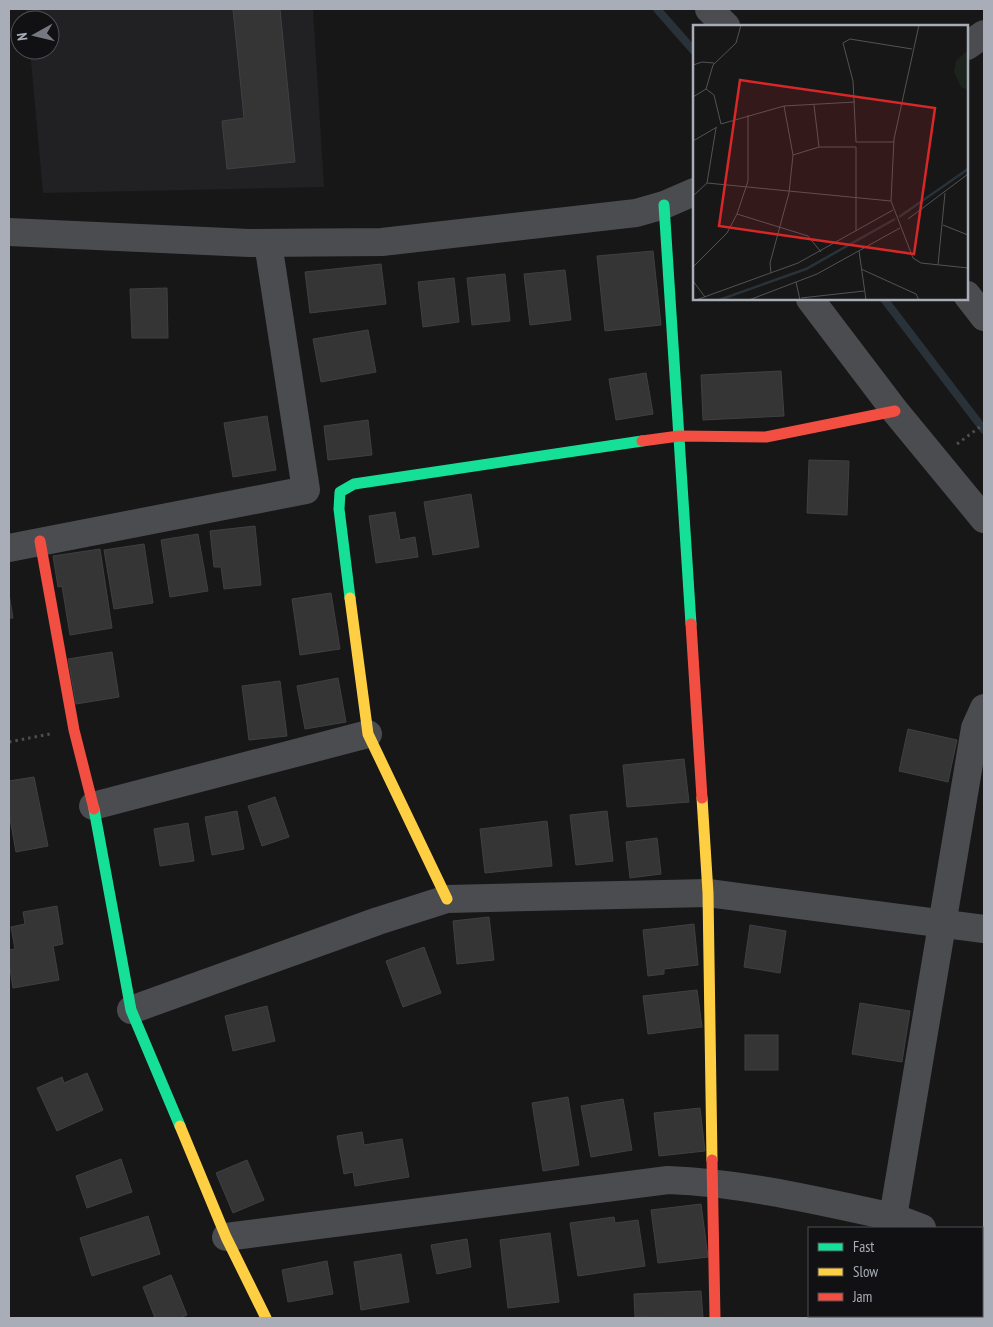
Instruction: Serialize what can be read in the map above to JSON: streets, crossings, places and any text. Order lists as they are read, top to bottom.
{
  "legend": ["Fast", "Slow", "Jam"],
  "north": "left"
}
